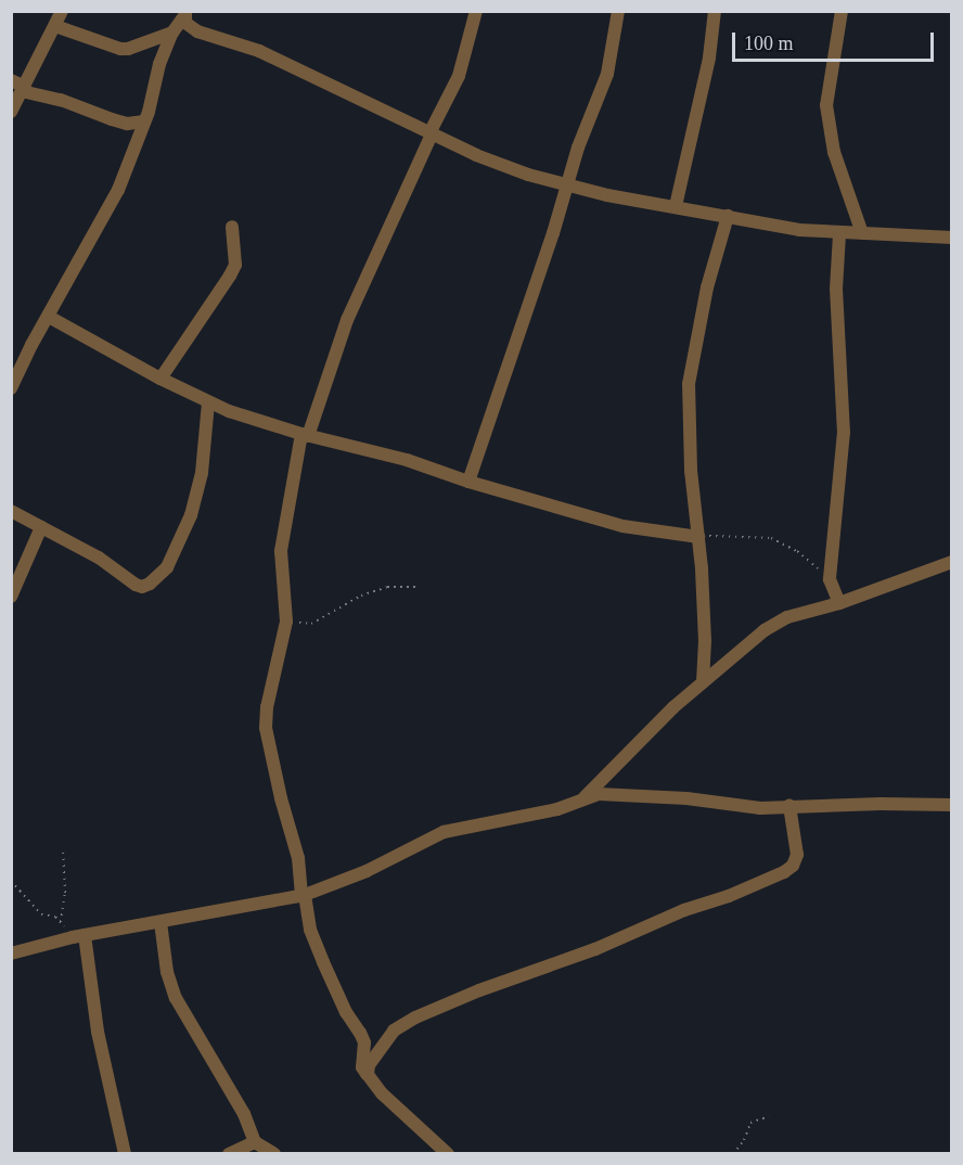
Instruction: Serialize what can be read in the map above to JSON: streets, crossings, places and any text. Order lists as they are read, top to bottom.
{
  "scale_bar": "100 m"
}
